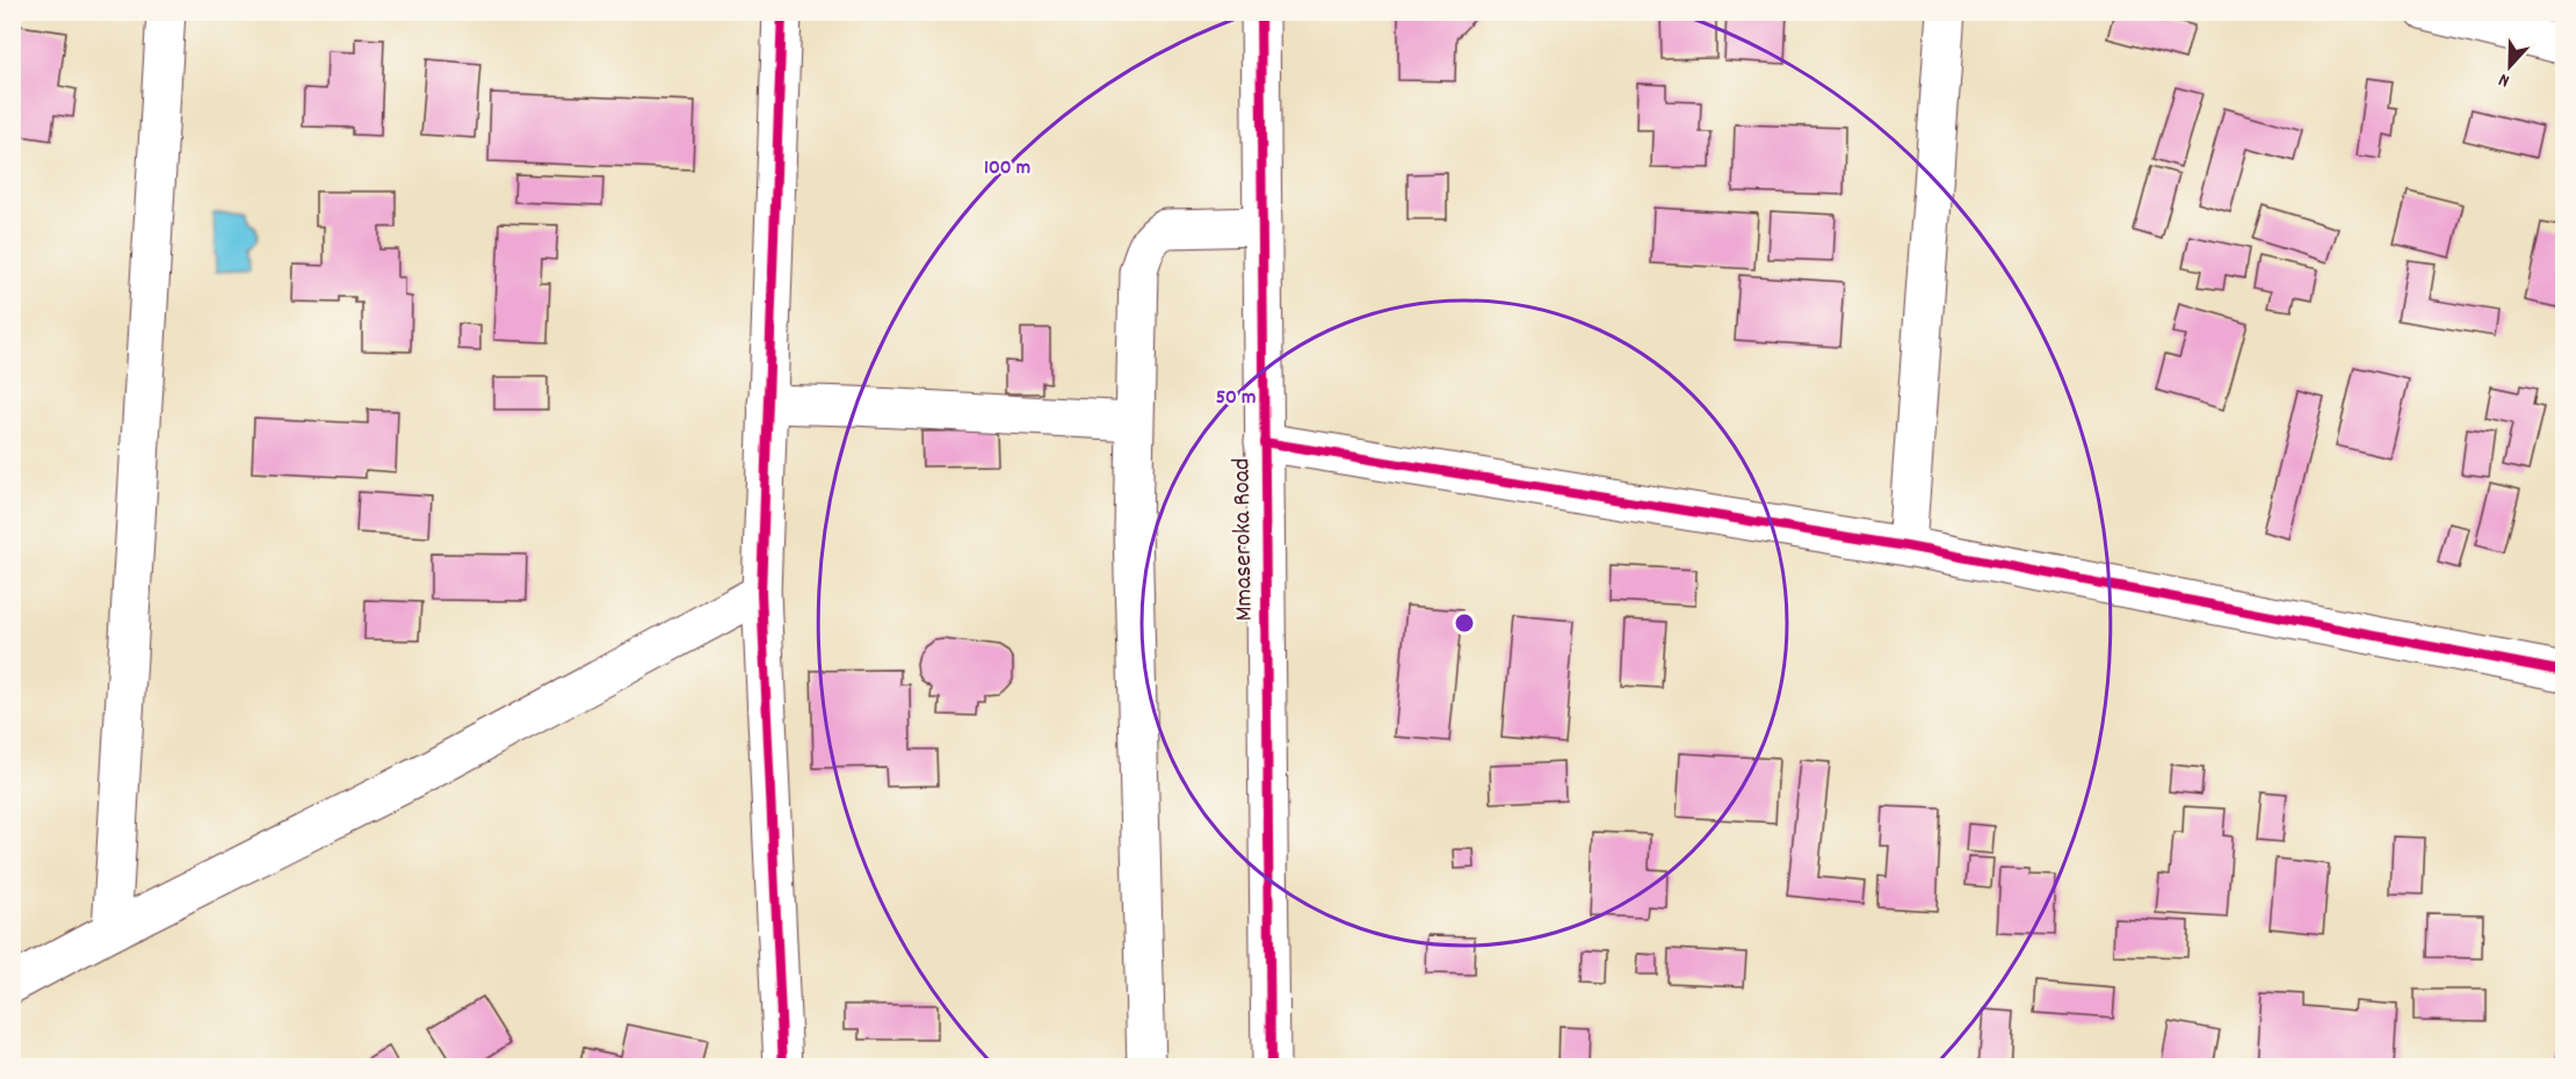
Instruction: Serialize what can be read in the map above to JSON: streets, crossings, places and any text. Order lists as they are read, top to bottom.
{
  "streets": {
    "street": ["Mmaseroka Road"]
  },
  "north": "bottom",
  "rings": ["100 m", "50 m"]
}
